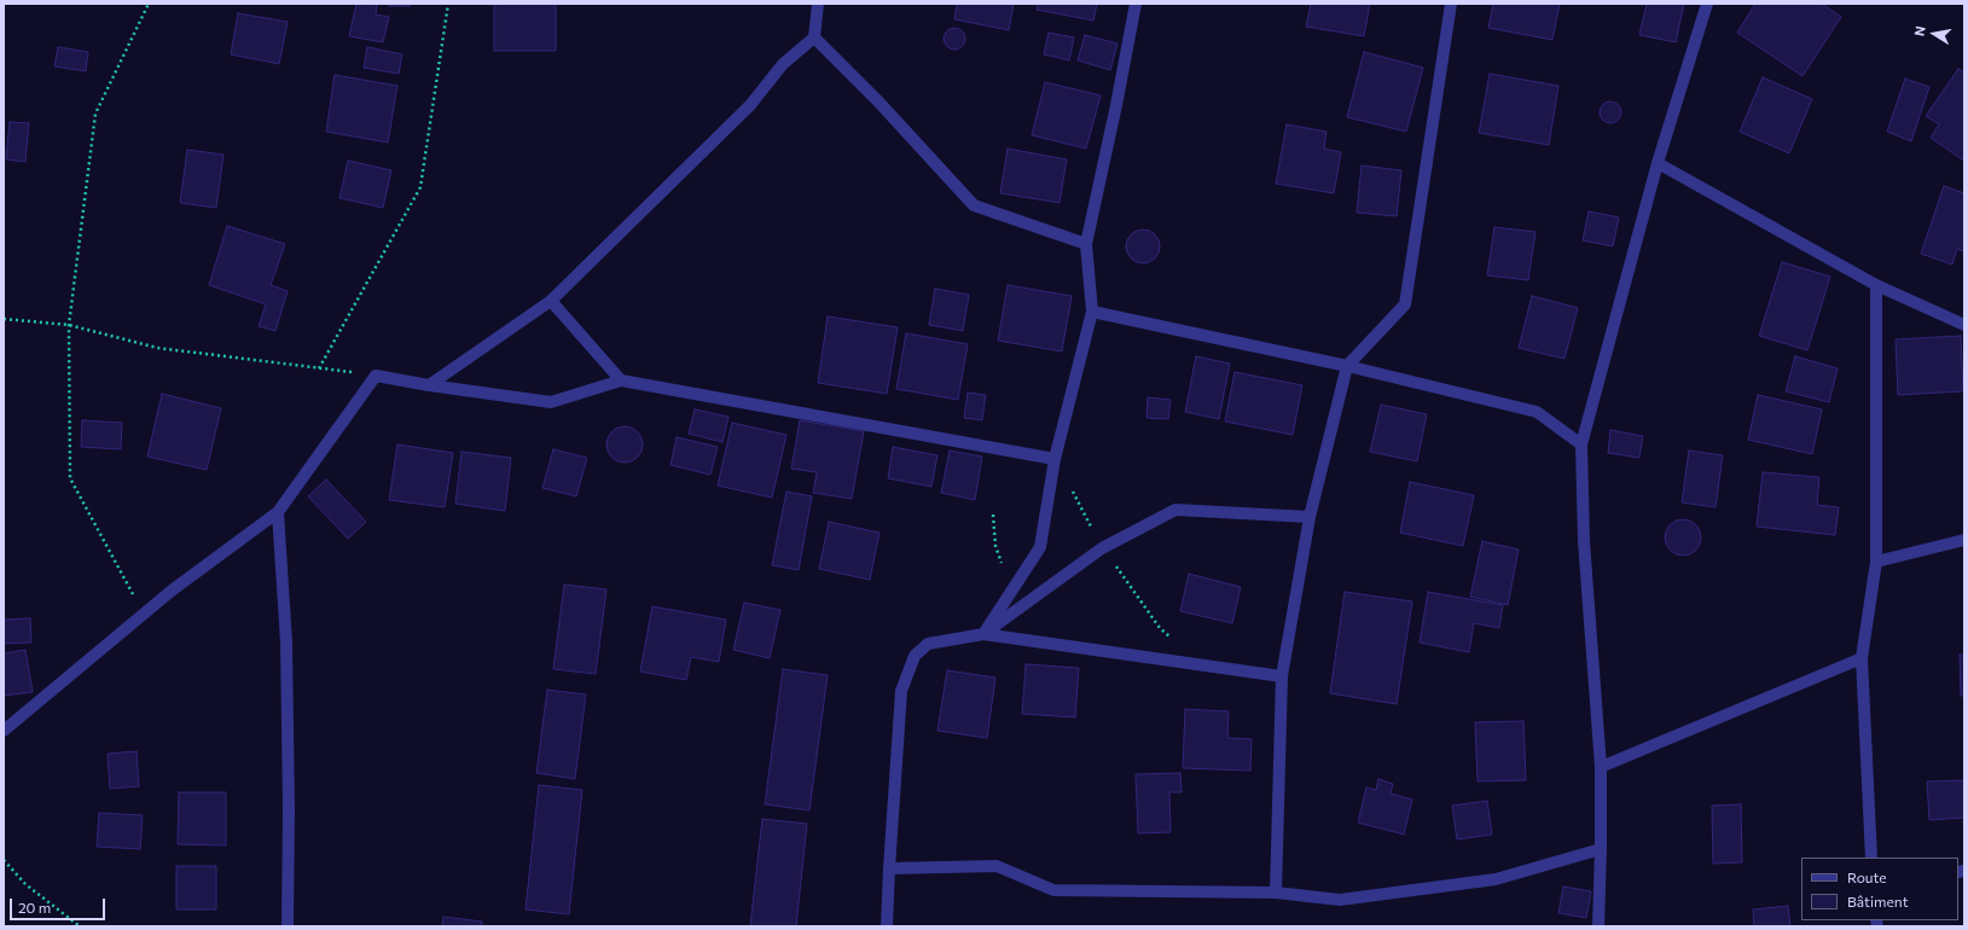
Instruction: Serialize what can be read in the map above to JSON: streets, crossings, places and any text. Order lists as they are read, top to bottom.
{
  "legend": ["Route", "Bâtiment"],
  "scale_bar": "20 m",
  "north": "left"
}
